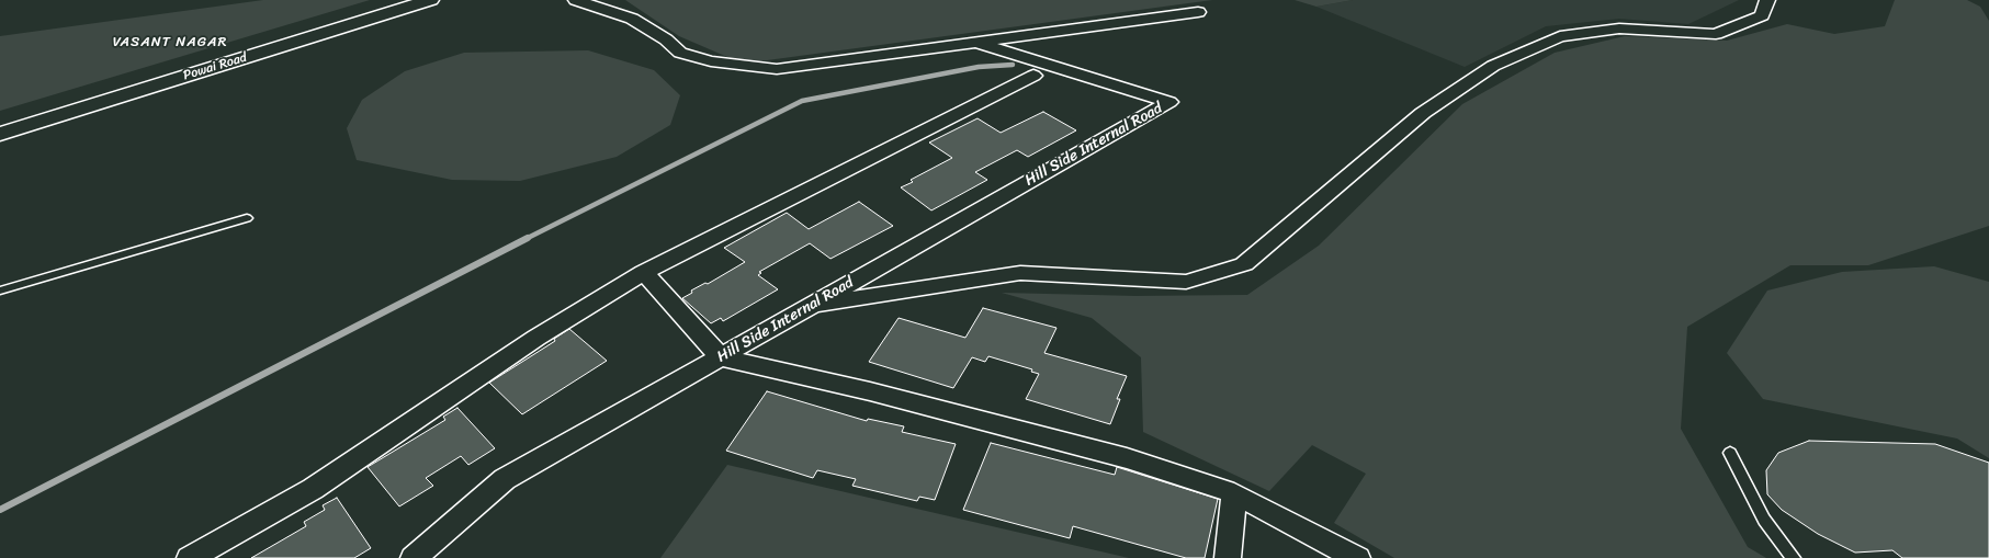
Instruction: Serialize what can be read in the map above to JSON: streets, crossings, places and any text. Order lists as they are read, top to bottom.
{
  "streets": {
    "main road": ["Powai Road"],
    "street": ["Hill Side Internal Road"]
  },
  "districts": ["VASANT NAGAR"]
}
